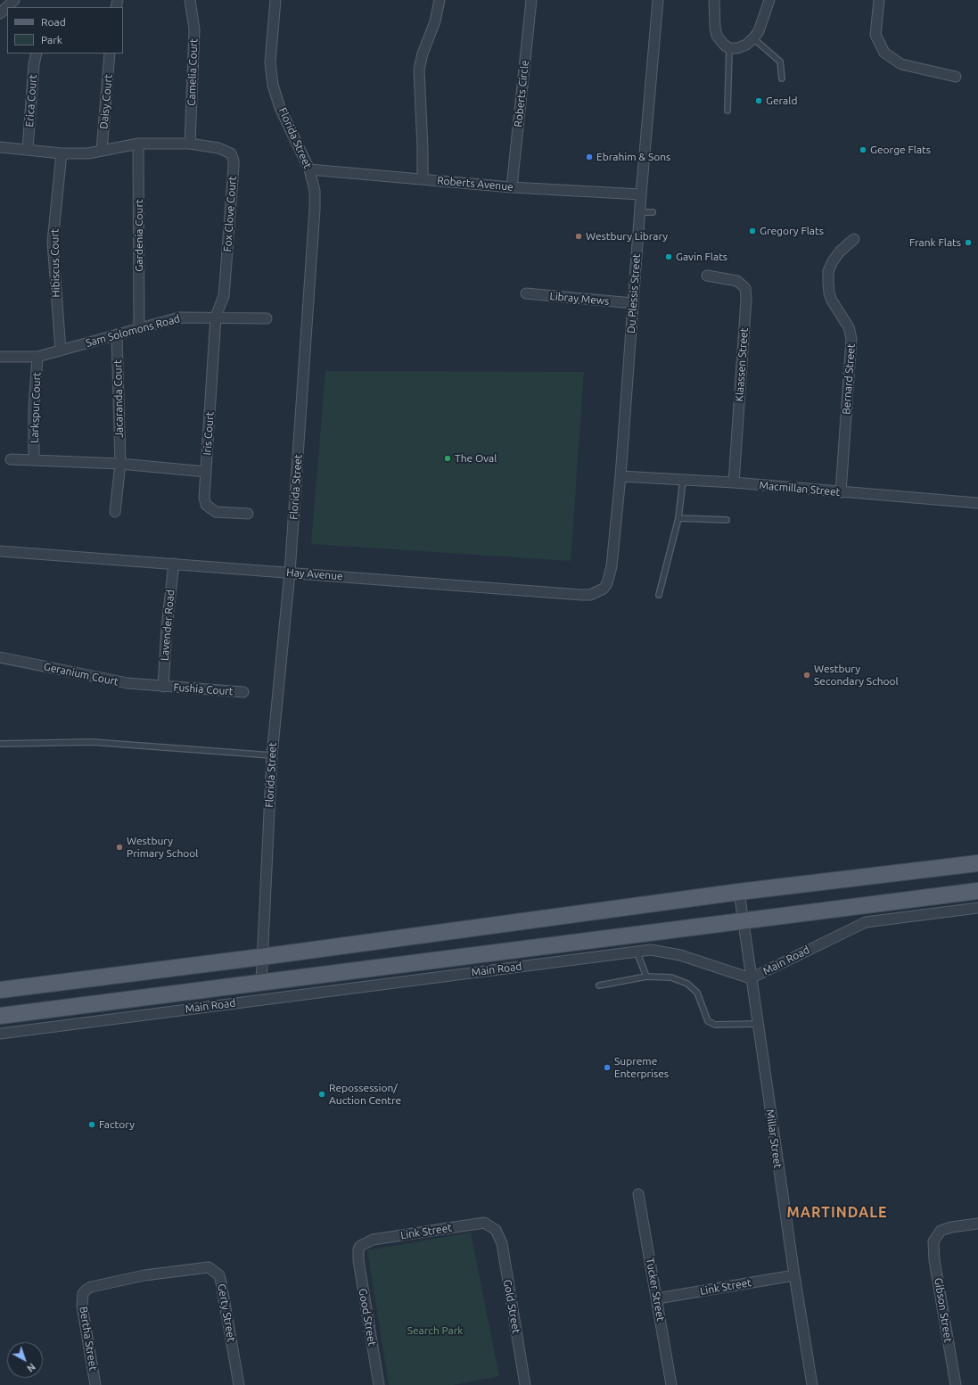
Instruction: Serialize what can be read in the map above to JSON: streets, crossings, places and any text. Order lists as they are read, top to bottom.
{
  "streets": {
    "main road": ["Main Road"],
    "street": [
      "Camelia Court",
      "Roberts Circle",
      "Erica Court",
      "Daisy Court",
      "Florida Street",
      "Roberts Avenue",
      "Fox Clove Court",
      "Gardenia Court",
      "Hibiscus Court",
      "Du Plessis Street",
      "Libray Mews",
      "Sam Solomons Road",
      "Klaassen Street",
      "Bernard Street",
      "Jacaranda Court",
      "Larkspur Court",
      "Iris Court",
      "Macmillan Street",
      "Hay Avenue",
      "Lavender Road",
      "Geranium Court",
      "Fushia Court",
      "Millar Street",
      "Link Street",
      "Tucker Street",
      "Gold Street",
      "Gibson Street",
      "Gerty Street",
      "Good Street",
      "Bertha Street"
    ]
  },
  "crossings": [
    ["Camelia Court", "Fox Clove Court"],
    ["Roberts Circle", "Roberts Avenue"],
    ["Erica Court", "Fox Clove Court"],
    ["Daisy Court", "Fox Clove Court"],
    ["Florida Street", "Roberts Avenue"],
    ["Florida Street", "Hay Avenue"],
    ["Florida Street", "Main Road"],
    ["Roberts Avenue", "Du Plessis Street"],
    ["Fox Clove Court", "Gardenia Court"],
    ["Fox Clove Court", "Hibiscus Court"],
    ["Fox Clove Court", "Sam Solomons Road"],
    ["Fox Clove Court", "Iris Court"],
    ["Gardenia Court", "Sam Solomons Road"],
    ["Hibiscus Court", "Sam Solomons Road"],
    ["Du Plessis Street", "Libray Mews"],
    ["Du Plessis Street", "Macmillan Street"],
    ["Du Plessis Street", "Hay Avenue"],
    ["Sam Solomons Road", "Jacaranda Court"],
    ["Sam Solomons Road", "Larkspur Court"],
    ["Sam Solomons Road", "Iris Court"],
    ["Klaassen Street", "Macmillan Street"],
    ["Bernard Street", "Macmillan Street"],
    ["Jacaranda Court", "Larkspur Court"],
    ["Larkspur Court", "Iris Court"],
    ["Hay Avenue", "Lavender Road"],
    ["Lavender Road", "Geranium Court"],
    ["Lavender Road", "Fushia Court"],
    ["Geranium Court", "Fushia Court"],
    ["Main Road", "Millar Street"],
    ["Millar Street", "Link Street"],
    ["Link Street", "Tucker Street"],
    ["Link Street", "Gold Street"],
    ["Link Street", "Good Street"],
    ["Gerty Street", "Bertha Street"]
  ],
  "districts": ["MARTINDALE"],
  "parks": ["Search Park"],
  "places": [
    "Gerald",
    "George Flats",
    "Ebrahim & Sons",
    "Gregory Flats",
    "Westbury Library",
    "Frank Flats",
    "Gavin Flats",
    "The Oval",
    "Westbury Secondary School",
    "Westbury Primary School",
    "Supreme Enterprises",
    "Repossession/ Auction Centre",
    "Factory"
  ],
  "legend": ["Road", "Park"],
  "north": "bottom right"
}
